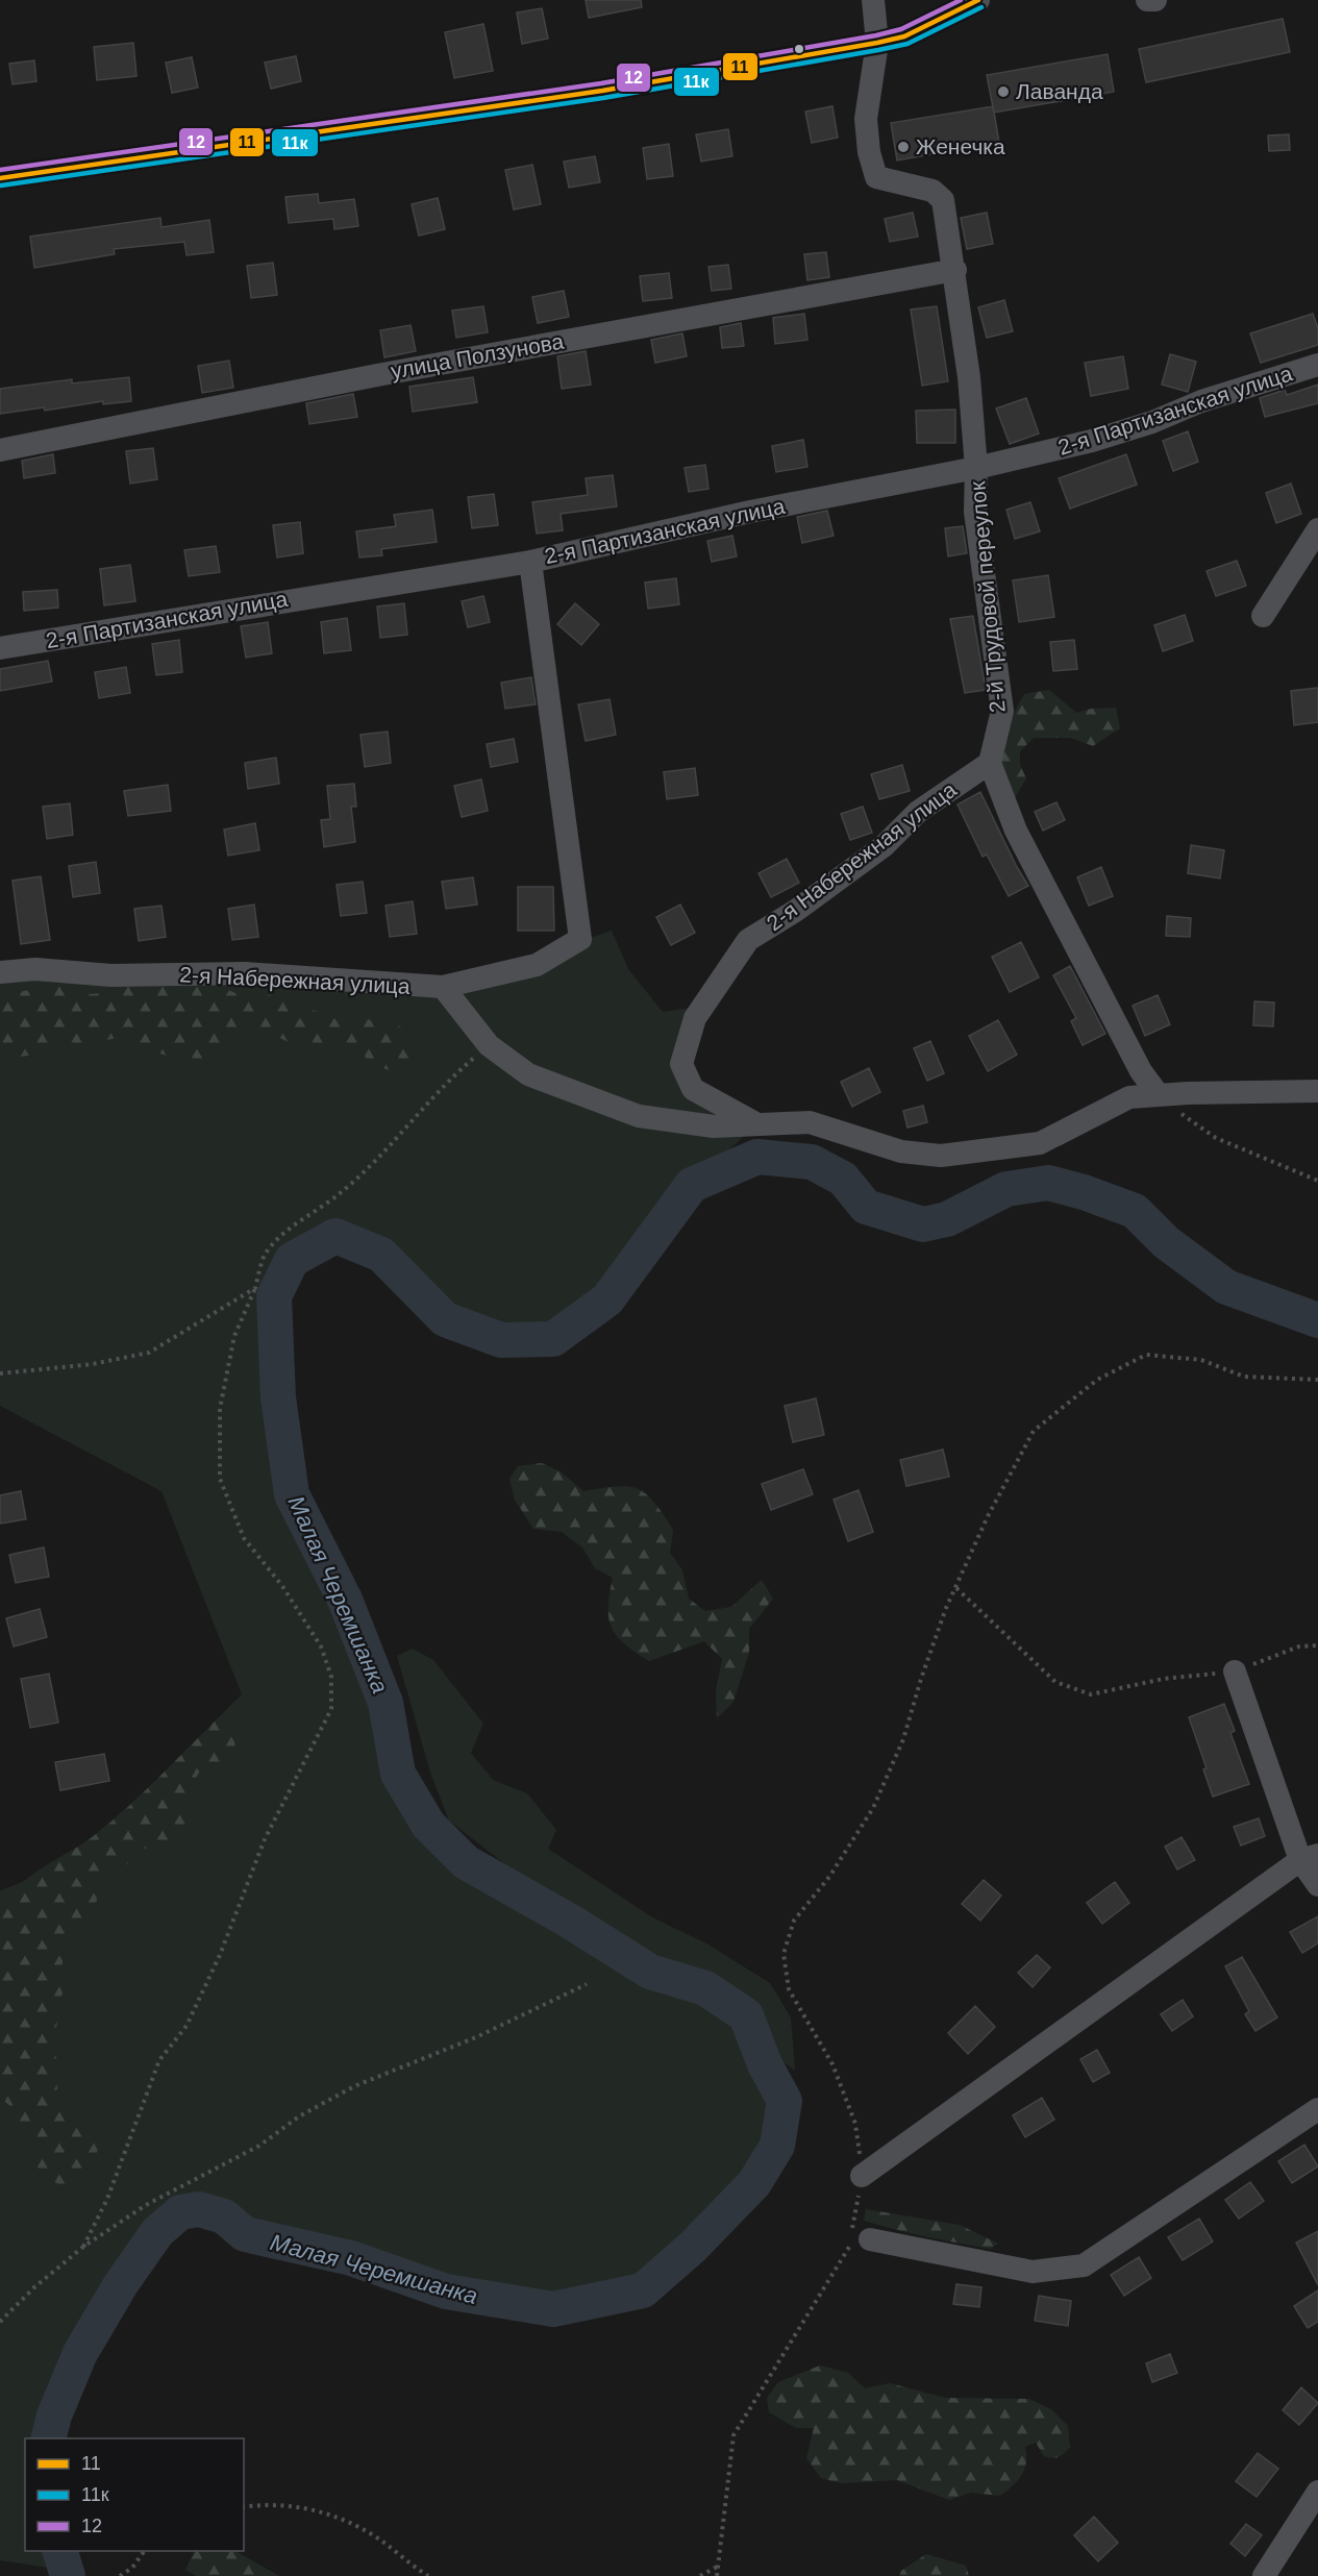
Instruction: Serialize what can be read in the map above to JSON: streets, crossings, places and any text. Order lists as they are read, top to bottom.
{
  "streets": {
    "street": [
      "улица Ползунова",
      "2-я Партизанская улица",
      "2-й Трудовой переулок",
      "2-я Набережная улица"
    ]
  },
  "crossings": [
    ["улица Ползунова", "2-й Трудовой переулок"],
    ["2-я Партизанская улица", "2-й Трудовой переулок"],
    ["2-я Партизанская улица", "2-я Набережная улица"],
    ["2-й Трудовой переулок", "2-я Набережная улица"]
  ],
  "water": ["Малая Черемшанка"],
  "places": ["Лаванда", "Женечка"],
  "lines": ["transit line 11", "transit line 12", "transit line 11к"],
  "legend": ["11", "11к", "12"]
}
